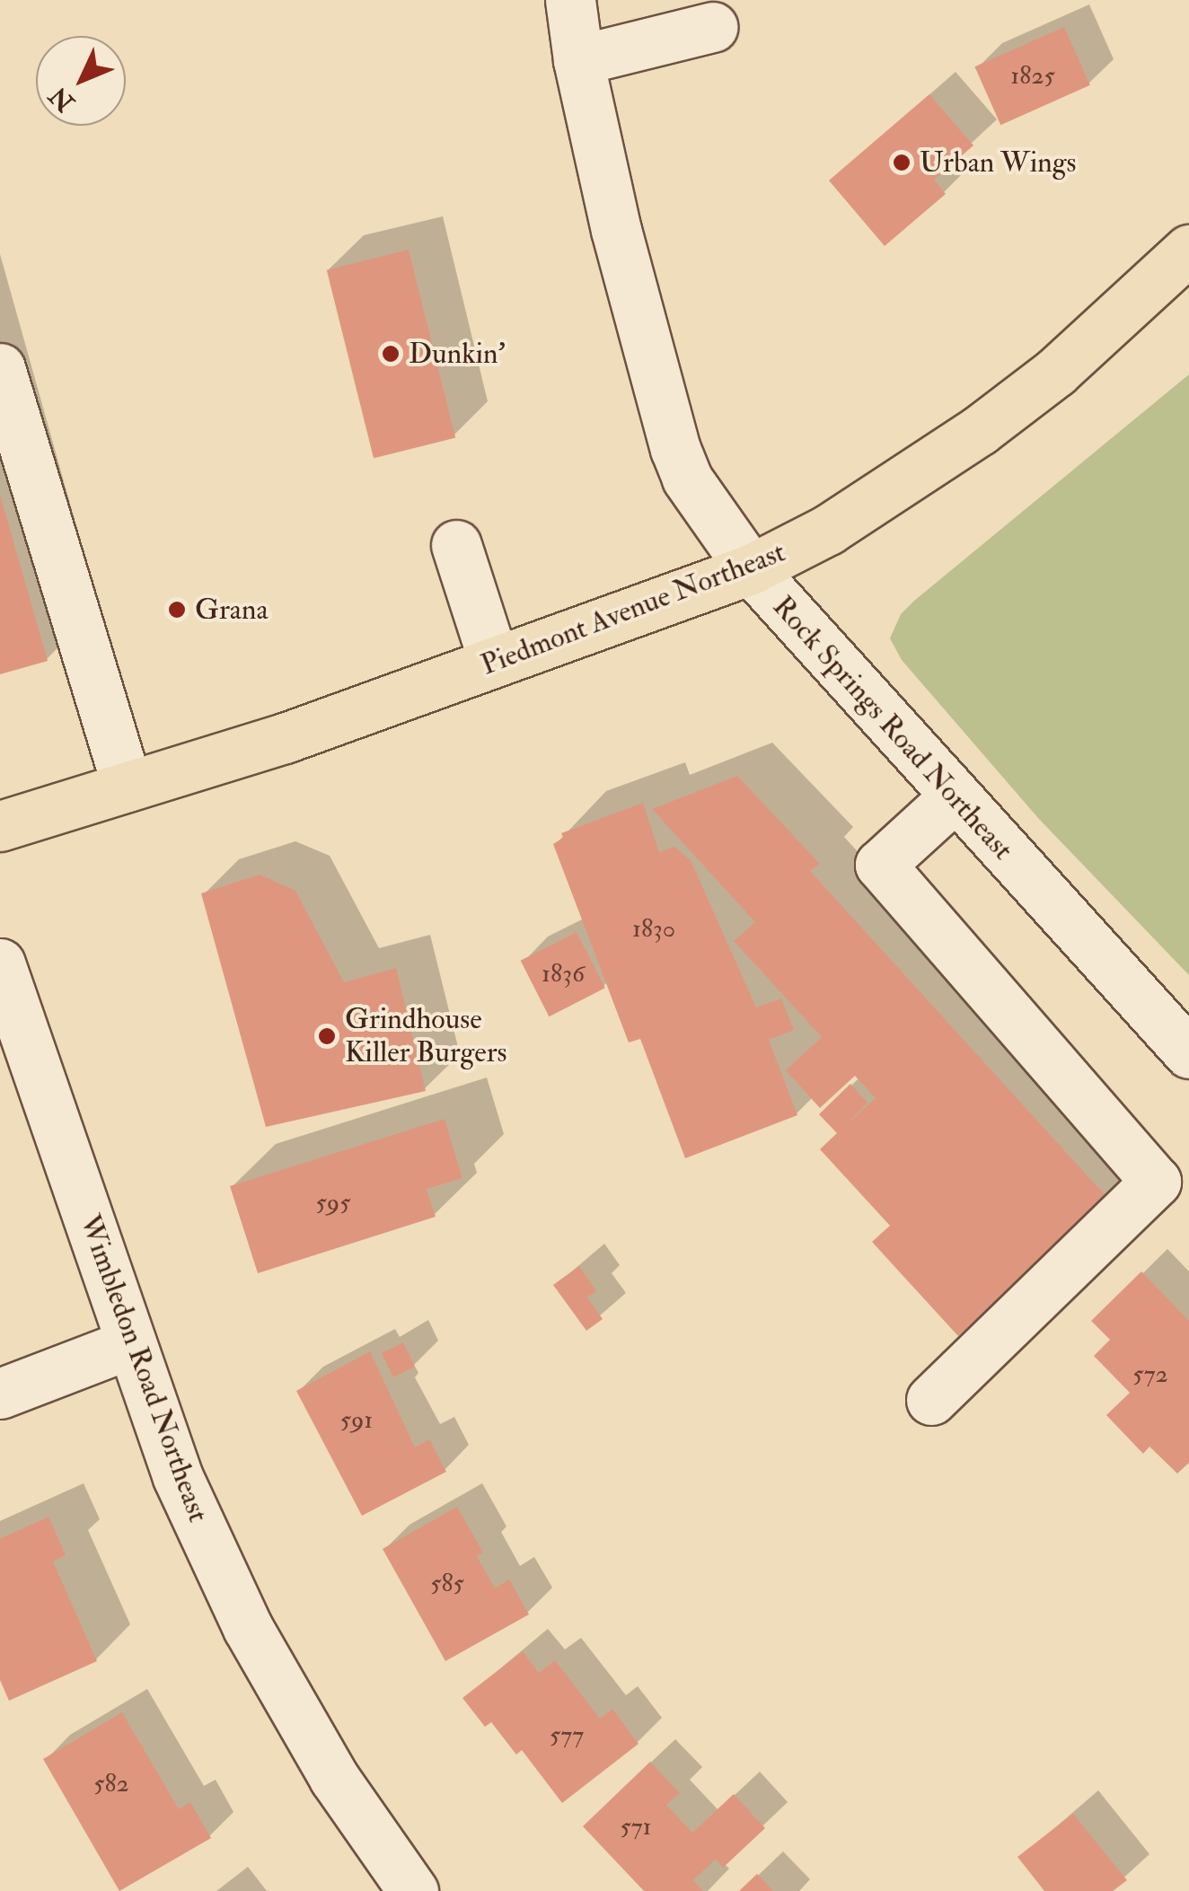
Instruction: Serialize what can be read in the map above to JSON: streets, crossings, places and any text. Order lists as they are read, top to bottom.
{
  "streets": {
    "main road": ["Piedmont Avenue Northeast"],
    "street": ["Rock Springs Road Northeast", "Wimbledon Road Northeast"]
  },
  "crossings": [
    ["Piedmont Avenue Northeast", "Rock Springs Road Northeast"]
  ],
  "places": [
    "Urban Wings",
    "Dunkin'",
    "Grana",
    "Grindhouse Killer Burgers"
  ],
  "house_numbers": [
    "1825",
    "1830",
    "1836",
    "595",
    "572",
    "591",
    "585",
    "577",
    "582",
    "571"
  ],
  "north": "bottom left"
}
